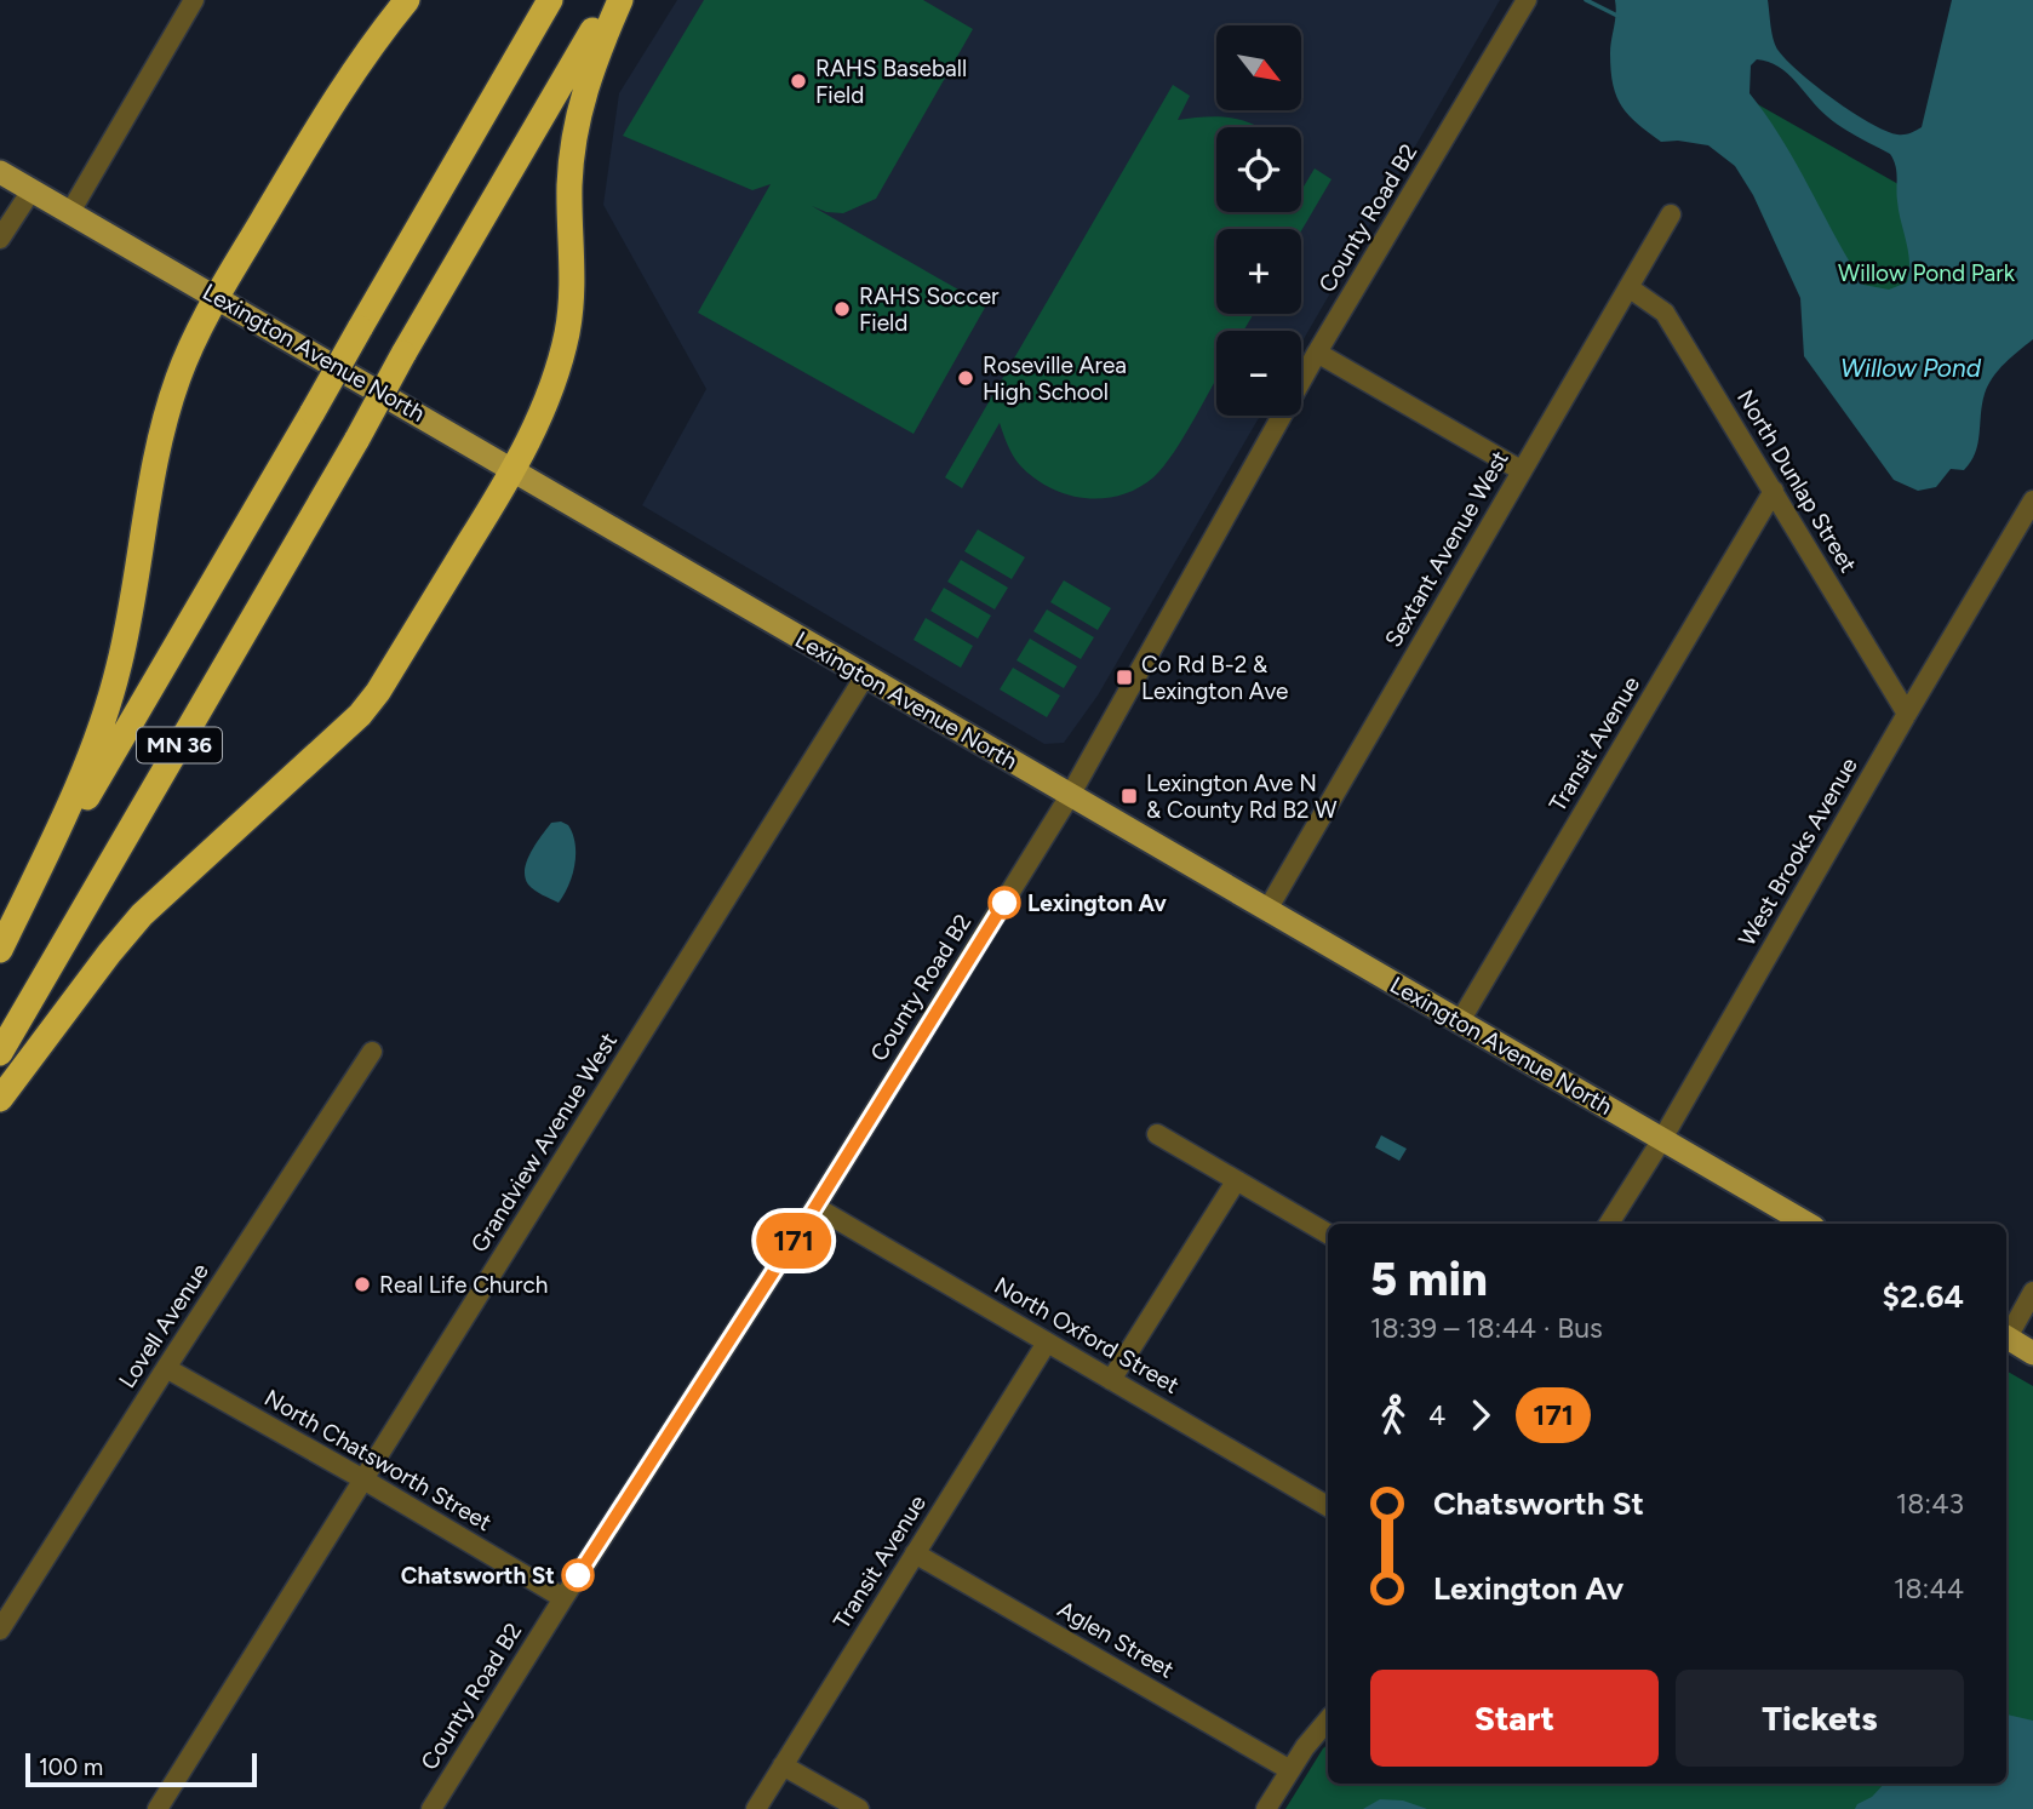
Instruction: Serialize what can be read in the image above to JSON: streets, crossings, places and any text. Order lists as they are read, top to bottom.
{
  "streets": {
    "highway": ["MN 36"],
    "main road": ["Lexington Avenue North"],
    "street": [
      "County Road B2",
      "North Dunlap Street",
      "Sextant Avenue West",
      "Transit Avenue",
      "West Brooks Avenue",
      "Grandview Avenue West",
      "Lovell Avenue",
      "North Oxford Street",
      "North Chatsworth Street",
      "Aglen Street"
    ]
  },
  "crossings": [
    ["County Road B2", "Lexington Avenue North"],
    ["County Road B2", "North Oxford Street"],
    ["County Road B2", "North Chatsworth Street"],
    ["Lexington Avenue North", "Sextant Avenue West"],
    ["Lexington Avenue North", "Transit Avenue"],
    ["Lexington Avenue North", "West Brooks Avenue"],
    ["Lexington Avenue North", "Grandview Avenue West"],
    ["North Dunlap Street", "Sextant Avenue West"],
    ["North Dunlap Street", "Transit Avenue"],
    ["North Dunlap Street", "West Brooks Avenue"],
    ["Transit Avenue", "North Oxford Street"],
    ["Transit Avenue", "Aglen Street"],
    ["Grandview Avenue West", "North Chatsworth Street"],
    ["Lovell Avenue", "North Chatsworth Street"]
  ],
  "water": ["Willow Pond"],
  "parks": ["Willow Pond Park"],
  "places": {
    "other": [
      "RAHS Baseball Field",
      "RAHS Soccer Field",
      "Roseville Area High School",
      "Lexington Av",
      "Real Life Church",
      "Chatsworth St"
    ],
    "transit": ["Co Rd B-2 & Lexington Ave", "Lexington Ave N & County Rd B2 W"]
  },
  "lines": ["bus line 171"],
  "scale_bar": "100 m",
  "north": "bottom right",
  "page": {
    "on_map": "171",
    "map_buttons": ["+", "−"],
    "heading": ["5 min", "18:39 – 18:44 · Bus", "$2.64"],
    "legs": ["4", "171"],
    "list": [
      {
        "name": "Chatsworth St",
        "value": "18:43"
      },
      {
        "name": "Lexington Av",
        "value": "18:44"
      }
    ],
    "buttons": ["Start", "Tickets"],
    "scale": "100 m"
  }
}
